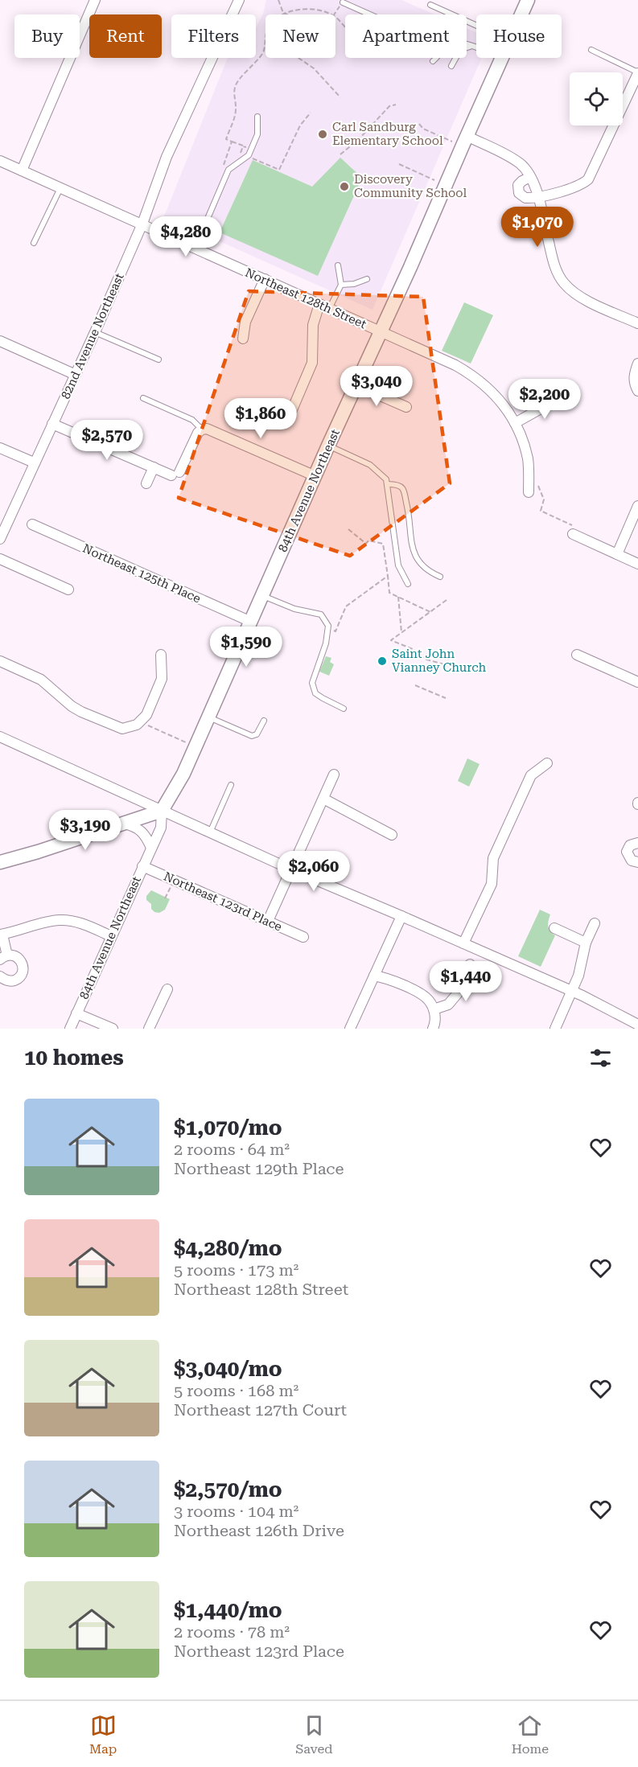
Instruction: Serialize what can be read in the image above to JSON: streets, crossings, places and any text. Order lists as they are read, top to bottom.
{
  "streets": {
    "street": [
      "Northeast 128th Street",
      "82nd Avenue Northeast",
      "84th Avenue Northeast",
      "Northeast 125th Place",
      "Northeast 123rd Place"
    ]
  },
  "crossings": [
    ["Northeast 128th Street", "82nd Avenue Northeast"],
    ["Northeast 128th Street", "84th Avenue Northeast"],
    ["84th Avenue Northeast", "Northeast 125th Place"],
    ["84th Avenue Northeast", "Northeast 123rd Place"]
  ],
  "places": ["Carl Sandburg Elementary School", "Discovery Community School", "Saint John Vianney Church"],
  "page": {
    "chip": [
      "Buy",
      "Rent",
      "Filters",
      "New",
      "Apartment",
      "House"
    ],
    "price": [
      "$1,070",
      "$4,280",
      "$3,040",
      "$2,200",
      "$1,860",
      "$2,570",
      "$1,590",
      "$3,190",
      "$2,060",
      "$1,440"
    ],
    "heading": "10 homes",
    "list": [
      {
        "name": "$1,070/mo",
        "note": "2 rooms · 64 m² · Northeast 129th Place"
      },
      {
        "name": "$4,280/mo",
        "note": "5 rooms · 173 m² · Northeast 128th Street"
      },
      {
        "name": "$3,040/mo",
        "note": "5 rooms · 168 m² · Northeast 127th Court"
      },
      {
        "name": "$2,570/mo",
        "note": "3 rooms · 104 m² · Northeast 126th Drive"
      },
      {
        "name": "$1,440/mo",
        "note": "2 rooms · 78 m² · Northeast 123rd Place"
      }
    ],
    "tabs": ["Map", "Saved", "Home"]
  }
}
